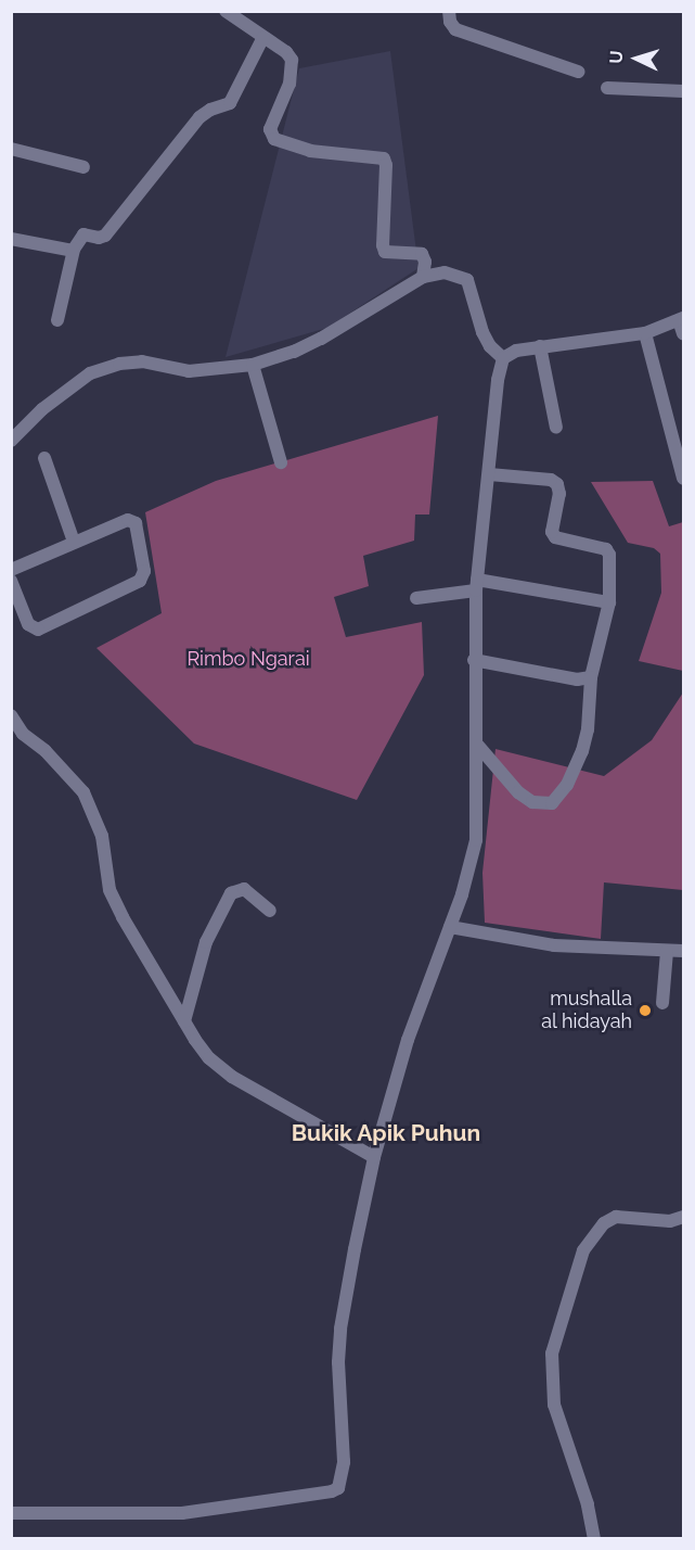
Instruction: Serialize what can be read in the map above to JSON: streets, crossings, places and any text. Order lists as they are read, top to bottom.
{
  "districts": ["Bukik Apik Puhun"],
  "parks": ["Rimbo Ngarai"],
  "places": ["mushalla al hidayah"],
  "north": "left"
}
